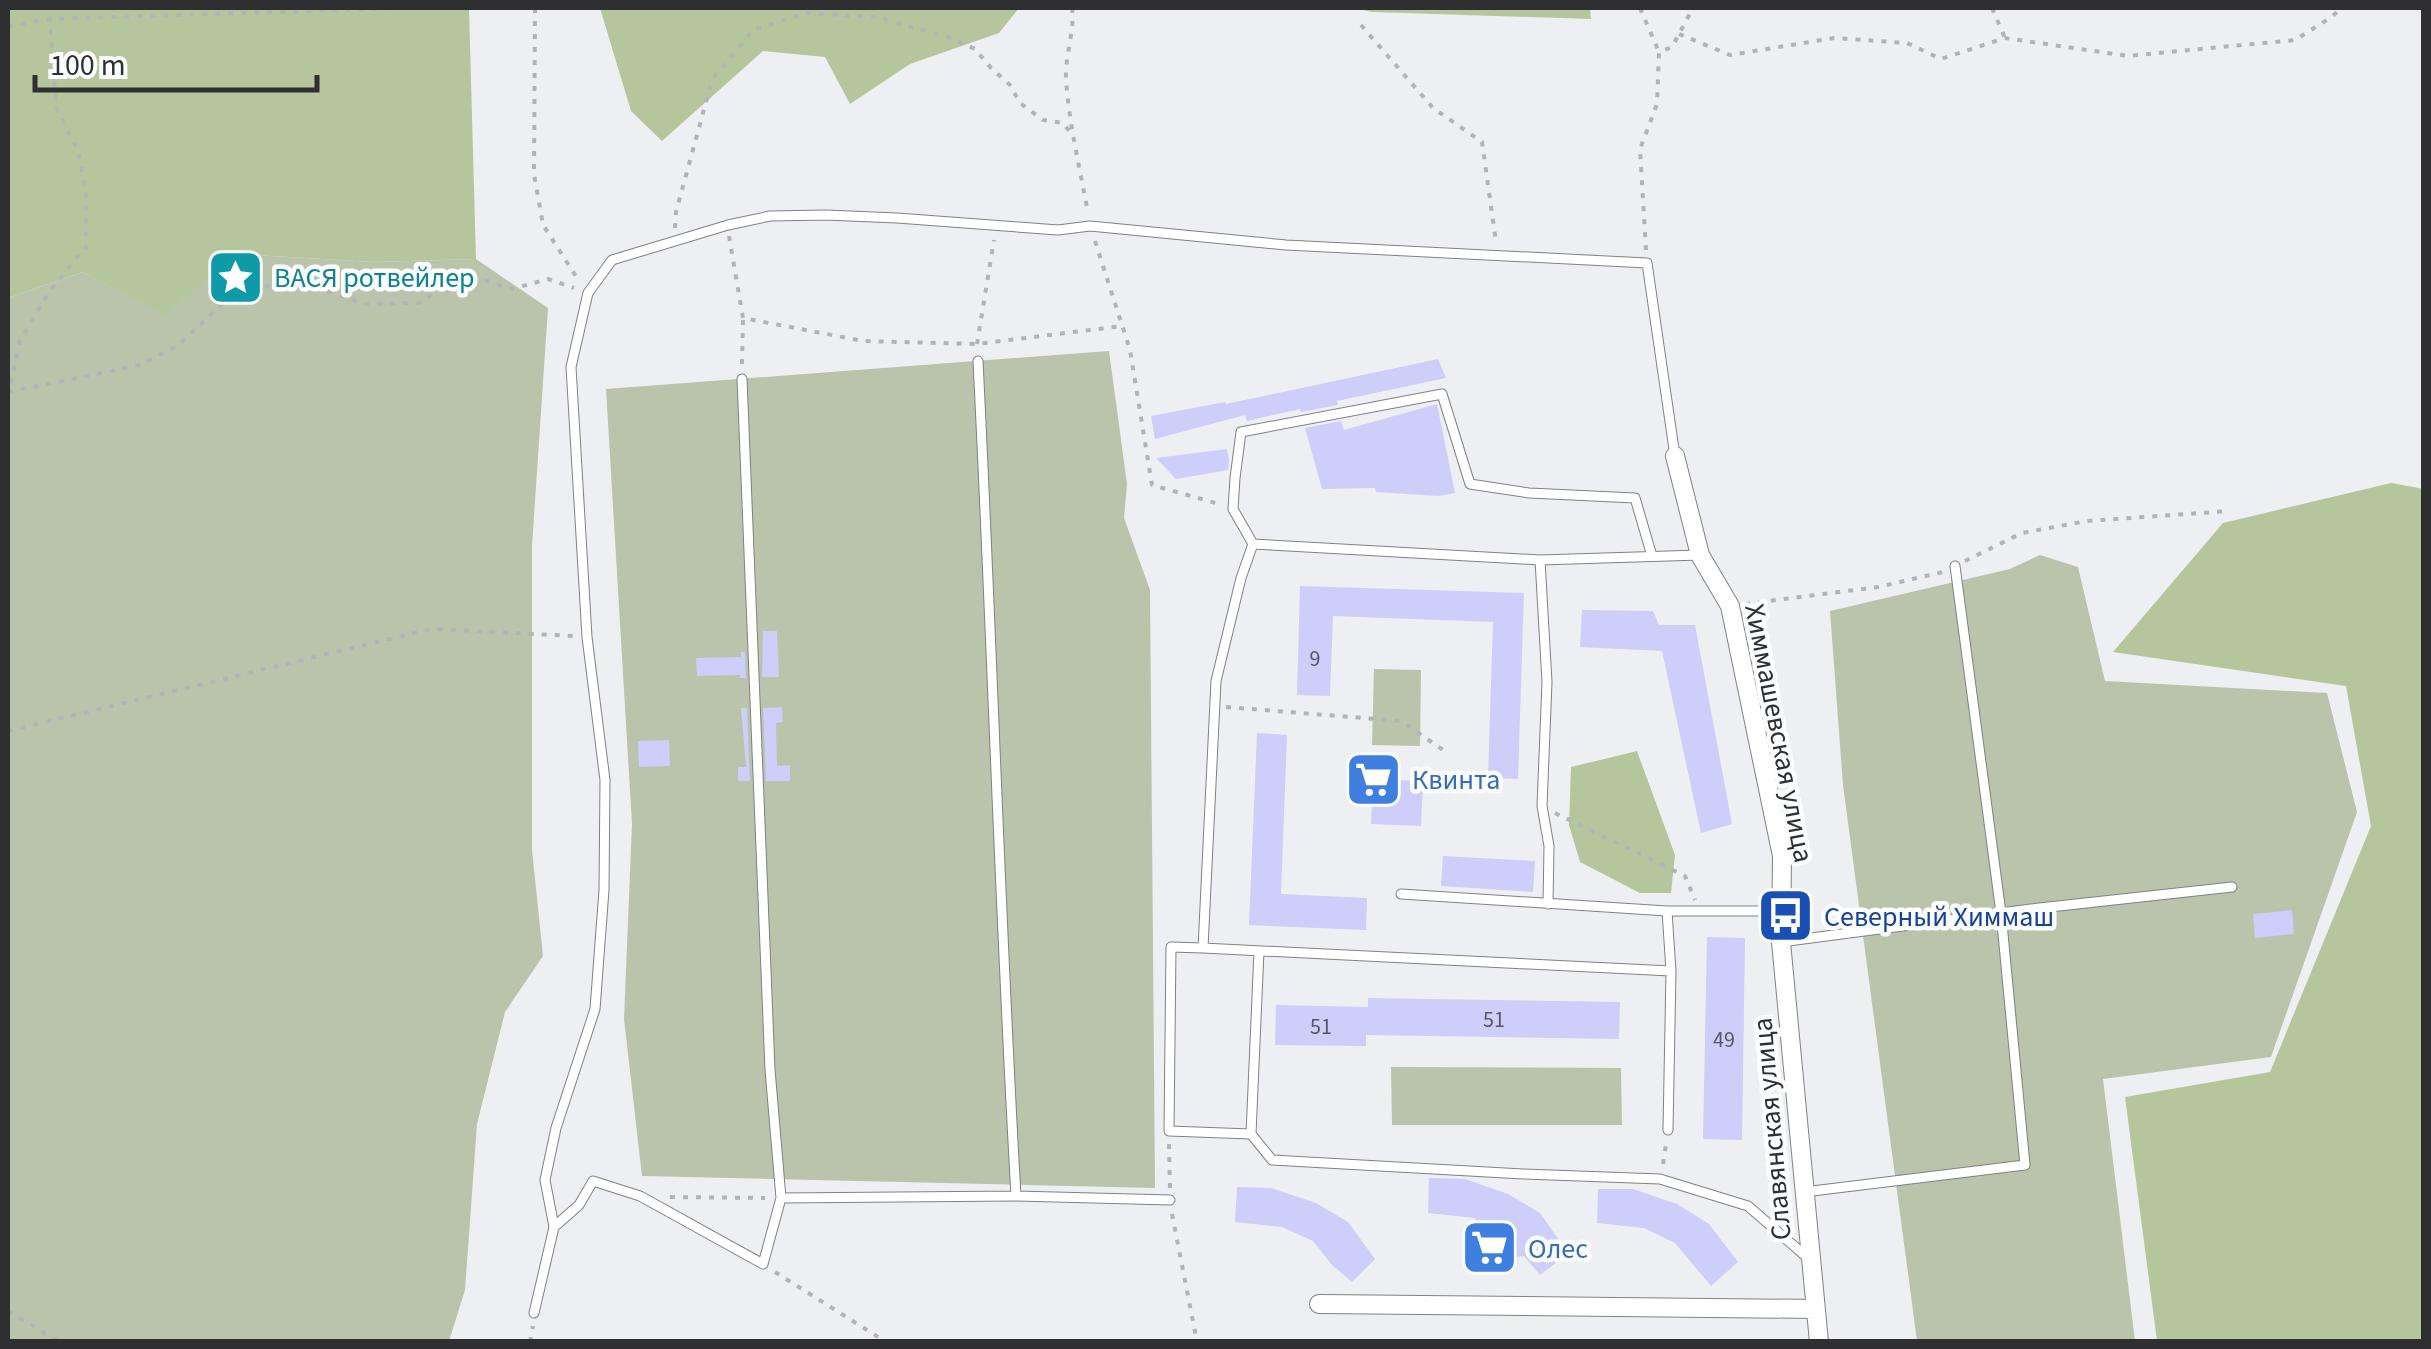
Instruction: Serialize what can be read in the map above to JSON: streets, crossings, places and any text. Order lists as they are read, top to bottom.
{
  "streets": {
    "street": ["Химмашевская улица", "Славянская улица"]
  },
  "crossings": [
    ["Химмашевская улица", "Славянская улица"]
  ],
  "places": {
    "place": ["ВАСЯ ротвейлер"],
    "supermarket": ["Квинта", "Олес"],
    "bus stop": ["Северный Химмаш"]
  },
  "house_numbers": [
    "9",
    "51",
    "51",
    "49"
  ],
  "scale_bar": "100 m"
}
